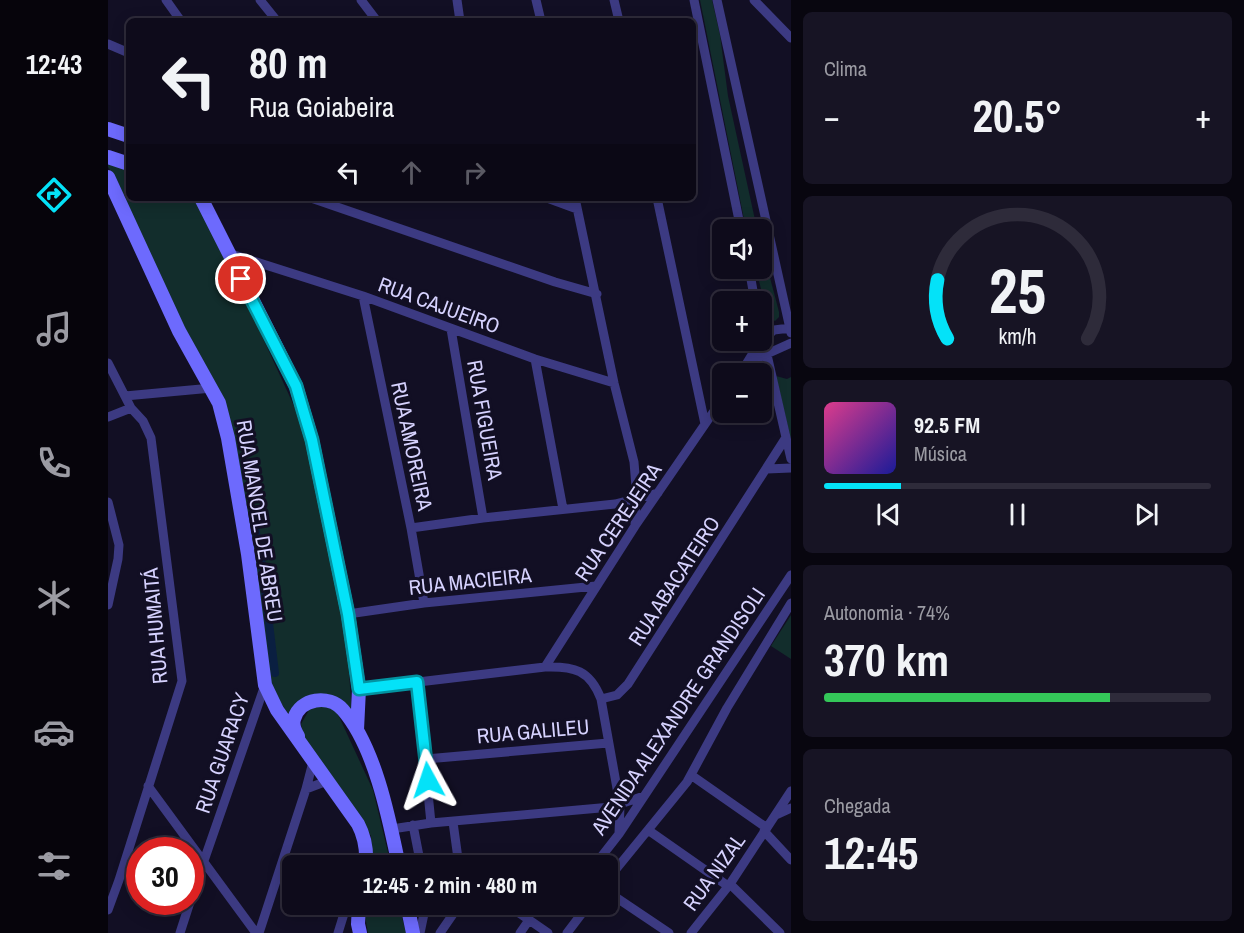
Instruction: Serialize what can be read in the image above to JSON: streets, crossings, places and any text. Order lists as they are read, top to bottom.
{
  "streets": {
    "main road": ["RUA MANOEL DE ABREU"],
    "street": [
      "RUA CAJUEIRO",
      "RUA FIGUEIRA",
      "RUA AMOREIRA",
      "RUA CEREJEIRA",
      "RUA MACIEIRA",
      "RUA ABACATEIRO",
      "RUA HUMAITÁ",
      "AVENIDA ALEXANDRE GRANDISOLI",
      "RUA GALILEU",
      "RUA GUARACY",
      "RUA NIZAL"
    ]
  },
  "crossings": [
    ["RUA CAJUEIRO", "RUA FIGUEIRA"],
    ["RUA CAJUEIRO", "RUA AMOREIRA"],
    ["RUA AMOREIRA", "RUA MACIEIRA"],
    ["RUA MANOEL DE ABREU", "RUA GUARACY"],
    ["RUA CEREJEIRA", "RUA MACIEIRA"]
  ],
  "page": {
    "tabs": "12:43",
    "tile": [
      "Clima",
      ["Autonomia · 74%", "370 km"],
      ["Chegada", "12:45"]
    ],
    "turn": ["80 m", "Rua Goiabeira"],
    "heat": ["−", "20.5°", "+"],
    "map_buttons": ["+", "−"],
    "song": ["92.5 FM", "Música"],
    "limit": "30",
    "trip": "12:45 · 2 min · 480 m",
    "gauge": ["25", "km/h"]
  }
}
